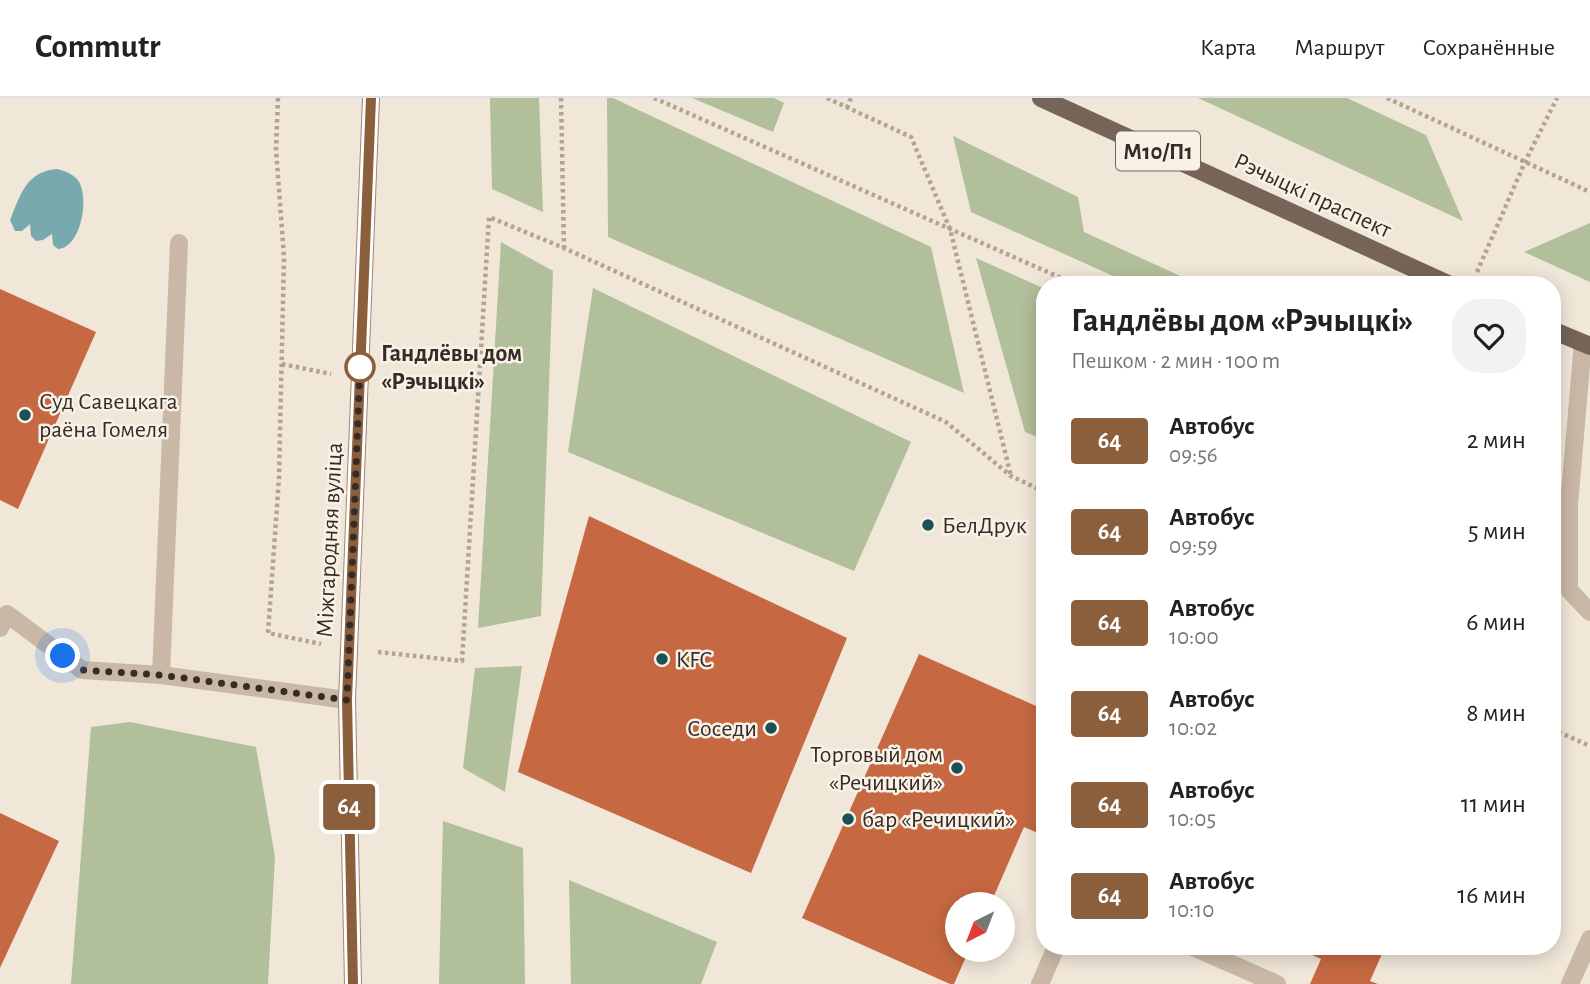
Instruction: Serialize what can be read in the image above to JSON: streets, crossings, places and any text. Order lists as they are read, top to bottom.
{
  "streets": {
    "main road": ["М10/П1", "Рэчыцкі праспект", "Міжгародняя вуліца"]
  },
  "places": [
    "Гандлёвы дом «Рэчыцкі»",
    "Суд Савецкага раёна Гомеля",
    "БелДрук",
    "KFC",
    "Соседи",
    "Торговый дом «Речицкий»",
    "бар «Речицкий»"
  ],
  "lines": ["bus line 64"],
  "north": "bottom left",
  "page": {
    "header": "Commutr",
    "nav": ["Карта", "Маршрут", "Сохранённые"],
    "on_map": "64",
    "heading": ["Гандлёвы дом «Рэчыцкі»", "Пешком · 2 мин · 100 m"],
    "list": [
      {
        "mark": "64",
        "name": "Автобус",
        "note": "09:56",
        "value": "2 мин"
      },
      {
        "mark": "64",
        "name": "Автобус",
        "note": "09:59",
        "value": "5 мин"
      },
      {
        "mark": "64",
        "name": "Автобус",
        "note": "10:00",
        "value": "6 мин"
      },
      {
        "mark": "64",
        "name": "Автобус",
        "note": "10:02",
        "value": "8 мин"
      },
      {
        "mark": "64",
        "name": "Автобус",
        "note": "10:05",
        "value": "11 мин"
      },
      {
        "mark": "64",
        "name": "Автобус",
        "note": "10:10",
        "value": "16 мин"
      }
    ]
  }
}
